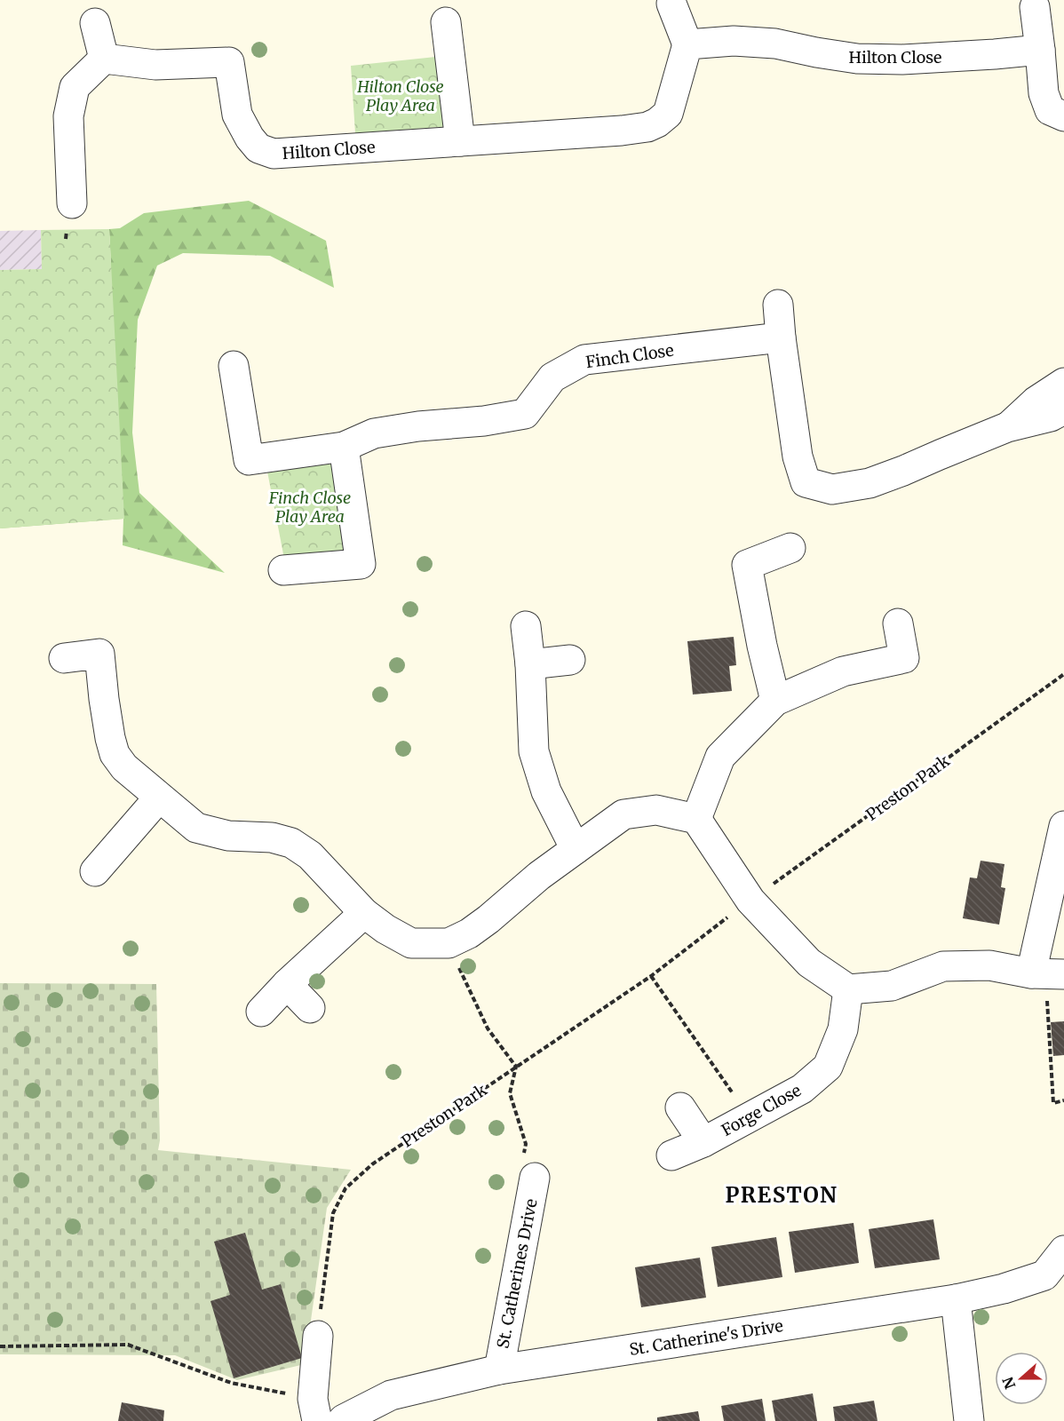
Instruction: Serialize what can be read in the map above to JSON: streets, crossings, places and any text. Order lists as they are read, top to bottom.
{
  "streets": {
    "street": [
      "Hilton Close",
      "Finch Close",
      "Forge Close",
      "St. Catherines Drive",
      "St. Catherine's Drive"
    ],
    "path": ["Preston Park"]
  },
  "crossings": [
    ["St. Catherines Drive", "St. Catherine's Drive"]
  ],
  "districts": ["PRESTON"],
  "parks": ["Hilton Close Play Area", "Finch Close Play Area"],
  "north": "left"
}
